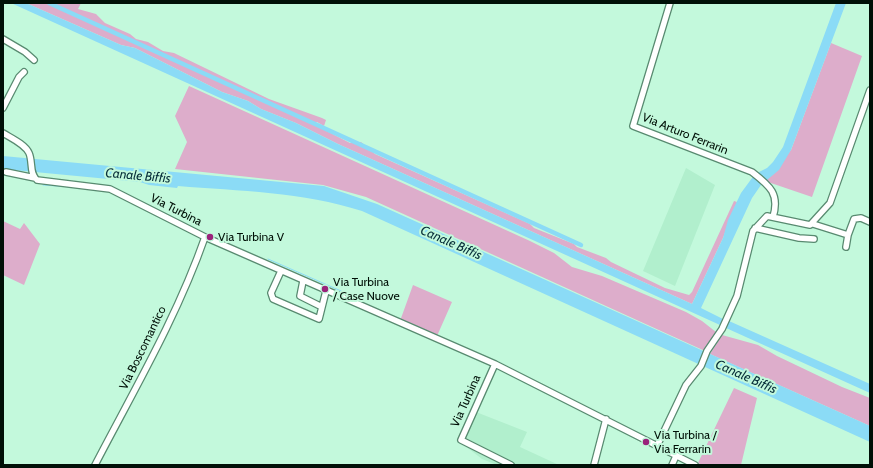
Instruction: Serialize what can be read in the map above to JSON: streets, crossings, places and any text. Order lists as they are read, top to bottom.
{
  "streets": {
    "street": ["Via Arturo Ferrarin", "Via Turbina", "Via Boscomantico"]
  },
  "crossings": [
    ["Via Turbina", "Via Boscomantico"]
  ],
  "water": ["Canale Biffis"],
  "places": ["Via Turbina V", "Via Turbina / Case Nuove", "Via Turbina / Via Ferrarin"]
}
